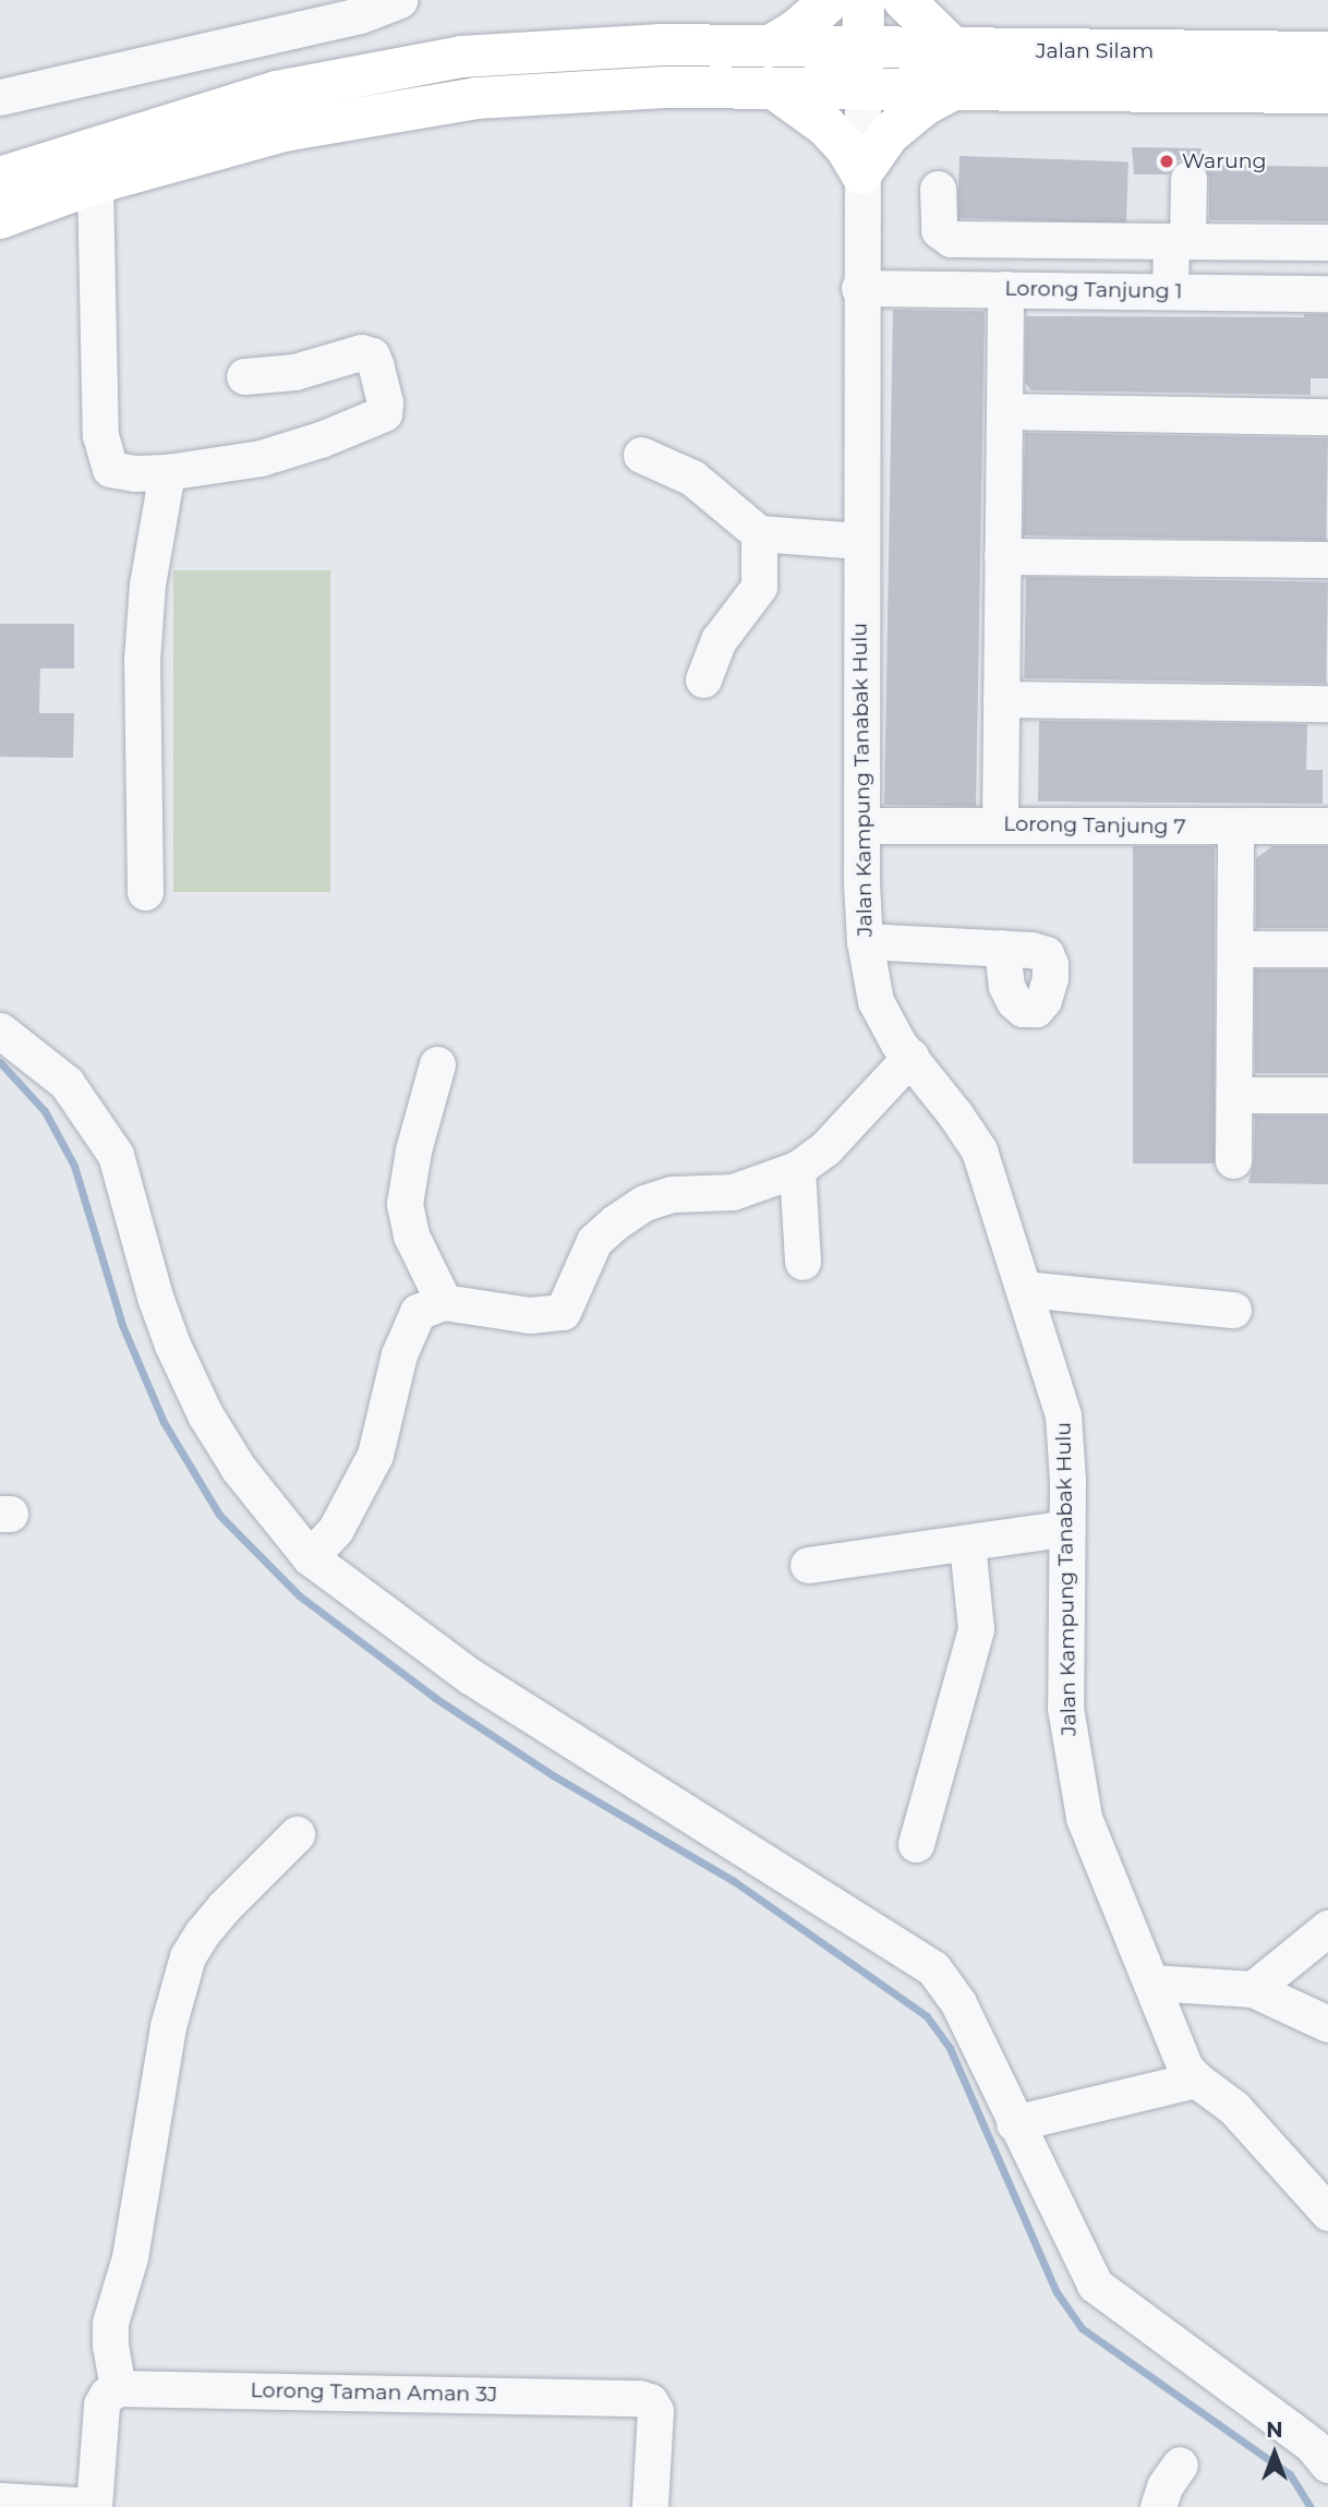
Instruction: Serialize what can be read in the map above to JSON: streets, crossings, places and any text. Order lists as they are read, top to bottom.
{
  "streets": {
    "main road": ["Jalan Silam", "Jalan Kampung Tanabak Hulu"],
    "street": ["Lorong Tanjung 1", "Lorong Tanjung 7", "Lorong Taman Aman 3J"]
  },
  "crossings": [
    ["Jalan Silam", "Jalan Kampung Tanabak Hulu"],
    ["Lorong Tanjung 1", "Jalan Kampung Tanabak Hulu"],
    ["Jalan Kampung Tanabak Hulu", "Lorong Tanjung 7"]
  ],
  "places": ["Warung"],
  "north": "top"
}
